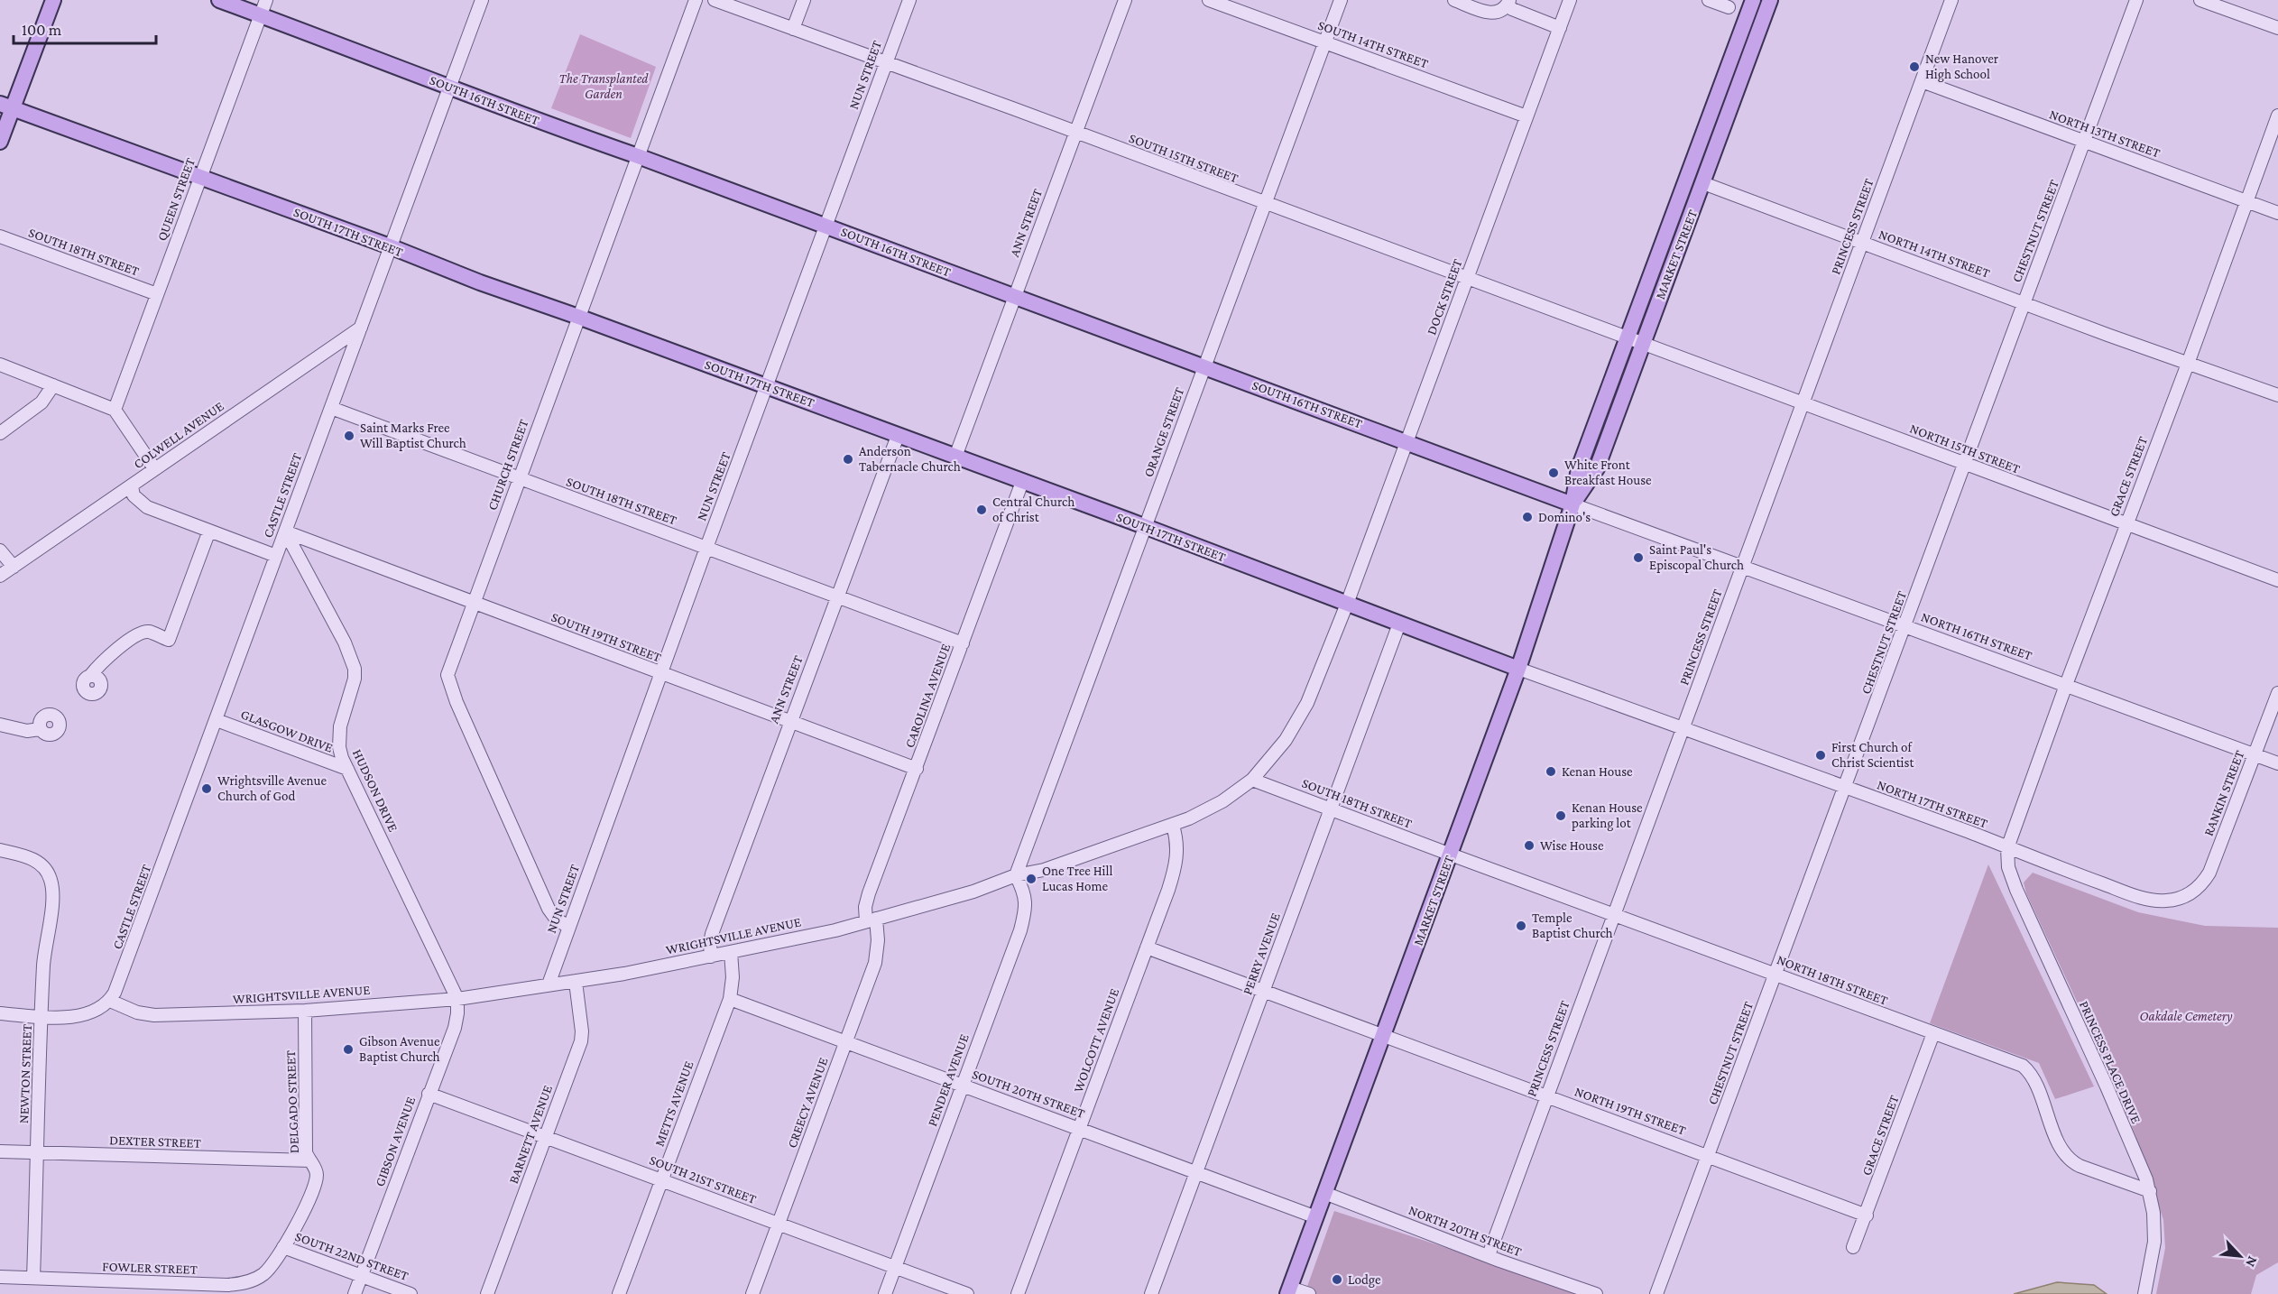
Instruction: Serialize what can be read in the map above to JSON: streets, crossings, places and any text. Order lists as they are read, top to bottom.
{
  "streets": {
    "main road": ["SOUTH 16TH STREET", "SOUTH 17TH STREET", "MARKET STREET"],
    "street": [
      "SOUTH 14TH STREET",
      "NUN STREET",
      "NORTH 13TH STREET",
      "SOUTH 15TH STREET",
      "QUEEN STREET",
      "ANN STREET",
      "PRINCESS STREET",
      "CHESTNUT STREET",
      "SOUTH 18TH STREET",
      "NORTH 14TH STREET",
      "DOCK STREET",
      "ORANGE STREET",
      "COLWELL AVENUE",
      "NORTH 15TH STREET",
      "CHURCH STREET",
      "GRACE STREET",
      "CASTLE STREET",
      "NORTH 16TH STREET",
      "SOUTH 19TH STREET",
      "CAROLINA AVENUE",
      "GLASGOW DRIVE",
      "HUDSON DRIVE",
      "RANKIN STREET",
      "NORTH 17TH STREET",
      "WRIGHTSVILLE AVENUE",
      "PERRY AVENUE",
      "NORTH 18TH STREET",
      "WOLCOTT AVENUE",
      "PRINCESS PLACE DRIVE",
      "NEWTON STREET",
      "PENDER AVENUE",
      "SOUTH 20TH STREET",
      "DELGADO STREET",
      "CREECY AVENUE",
      "METTS AVENUE",
      "NORTH 19TH STREET",
      "BARNETT AVENUE",
      "DEXTER STREET",
      "GIBSON AVENUE",
      "SOUTH 21ST STREET",
      "NORTH 20TH STREET",
      "SOUTH 22ND STREET",
      "FOWLER STREET"
    ]
  },
  "crossings": [
    ["SOUTH 14TH STREET", "DOCK STREET"],
    ["SOUTH 14TH STREET", "ORANGE STREET"],
    ["NUN STREET", "SOUTH 16TH STREET"],
    ["NUN STREET", "SOUTH 15TH STREET"],
    ["NUN STREET", "SOUTH 17TH STREET"],
    ["NUN STREET", "SOUTH 18TH STREET"],
    ["NUN STREET", "CHURCH STREET"],
    ["NUN STREET", "SOUTH 19TH STREET"],
    ["NUN STREET", "WRIGHTSVILLE AVENUE"],
    ["SOUTH 16TH STREET", "QUEEN STREET"],
    ["SOUTH 16TH STREET", "ANN STREET"],
    ["SOUTH 16TH STREET", "MARKET STREET"],
    ["SOUTH 16TH STREET", "DOCK STREET"],
    ["SOUTH 16TH STREET", "ORANGE STREET"],
    ["SOUTH 16TH STREET", "CHURCH STREET"],
    ["SOUTH 16TH STREET", "CASTLE STREET"],
    ["SOUTH 16TH STREET", "NORTH 16TH STREET"],
    ["NORTH 13TH STREET", "PRINCESS STREET"],
    ["NORTH 13TH STREET", "CHESTNUT STREET"],
    ["NORTH 13TH STREET", "GRACE STREET"],
    ["SOUTH 15TH STREET", "ANN STREET"],
    ["SOUTH 15TH STREET", "MARKET STREET"],
    ["SOUTH 15TH STREET", "DOCK STREET"],
    ["SOUTH 15TH STREET", "ORANGE STREET"],
    ["SOUTH 15TH STREET", "NORTH 15TH STREET"],
    ["QUEEN STREET", "SOUTH 17TH STREET"],
    ["QUEEN STREET", "SOUTH 18TH STREET"],
    ["ANN STREET", "SOUTH 17TH STREET"],
    ["ANN STREET", "SOUTH 18TH STREET"],
    ["ANN STREET", "SOUTH 19TH STREET"],
    ["ANN STREET", "WRIGHTSVILLE AVENUE"],
    ["PRINCESS STREET", "NORTH 14TH STREET"],
    ["PRINCESS STREET", "NORTH 15TH STREET"],
    ["PRINCESS STREET", "NORTH 16TH STREET"],
    ["PRINCESS STREET", "NORTH 17TH STREET"],
    ["PRINCESS STREET", "NORTH 18TH STREET"],
    ["PRINCESS STREET", "NORTH 19TH STREET"],
    ["PRINCESS STREET", "NORTH 20TH STREET"],
    ["CHESTNUT STREET", "NORTH 14TH STREET"],
    ["CHESTNUT STREET", "NORTH 15TH STREET"],
    ["CHESTNUT STREET", "NORTH 16TH STREET"],
    ["CHESTNUT STREET", "NORTH 17TH STREET"],
    ["CHESTNUT STREET", "NORTH 18TH STREET"],
    ["CHESTNUT STREET", "NORTH 19TH STREET"],
    ["SOUTH 17TH STREET", "MARKET STREET"],
    ["SOUTH 17TH STREET", "DOCK STREET"],
    ["SOUTH 17TH STREET", "ORANGE STREET"],
    ["SOUTH 17TH STREET", "CHURCH STREET"],
    ["SOUTH 17TH STREET", "CASTLE STREET"],
    ["SOUTH 17TH STREET", "CAROLINA AVENUE"],
    ["SOUTH 17TH STREET", "NORTH 17TH STREET"],
    ["SOUTH 17TH STREET", "WRIGHTSVILLE AVENUE"],
    ["SOUTH 17TH STREET", "PERRY AVENUE"],
    ["SOUTH 18TH STREET", "MARKET STREET"],
    ["SOUTH 18TH STREET", "CHURCH STREET"],
    ["SOUTH 18TH STREET", "CASTLE STREET"],
    ["SOUTH 18TH STREET", "CAROLINA AVENUE"],
    ["SOUTH 18TH STREET", "WRIGHTSVILLE AVENUE"],
    ["SOUTH 18TH STREET", "PERRY AVENUE"],
    ["SOUTH 18TH STREET", "NORTH 18TH STREET"],
    ["NORTH 14TH STREET", "MARKET STREET"],
    ["NORTH 14TH STREET", "GRACE STREET"],
    ["MARKET STREET", "NORTH 15TH STREET"],
    ["MARKET STREET", "NORTH 16TH STREET"],
    ["MARKET STREET", "NORTH 17TH STREET"],
    ["MARKET STREET", "NORTH 18TH STREET"],
    ["MARKET STREET", "SOUTH 20TH STREET"],
    ["MARKET STREET", "NORTH 19TH STREET"],
    ["MARKET STREET", "NORTH 20TH STREET"],
    ["DOCK STREET", "WRIGHTSVILLE AVENUE"],
    ["ORANGE STREET", "WRIGHTSVILLE AVENUE"],
    ["ORANGE STREET", "PENDER AVENUE"],
    ["COLWELL AVENUE", "CASTLE STREET"],
    ["NORTH 15TH STREET", "GRACE STREET"],
    ["CHURCH STREET", "SOUTH 19TH STREET"],
    ["GRACE STREET", "NORTH 16TH STREET"],
    ["GRACE STREET", "NORTH 17TH STREET"],
    ["GRACE STREET", "NORTH 18TH STREET"],
    ["GRACE STREET", "PRINCESS PLACE DRIVE"],
    ["GRACE STREET", "NORTH 19TH STREET"],
    ["CASTLE STREET", "SOUTH 19TH STREET"],
    ["CASTLE STREET", "GLASGOW DRIVE"],
    ["CASTLE STREET", "HUDSON DRIVE"],
    ["CASTLE STREET", "WRIGHTSVILLE AVENUE"],
    ["NORTH 16TH STREET", "RANKIN STREET"],
    ["SOUTH 19TH STREET", "CAROLINA AVENUE"],
    ["SOUTH 19TH STREET", "HUDSON DRIVE"],
    ["CAROLINA AVENUE", "WRIGHTSVILLE AVENUE"],
    ["CAROLINA AVENUE", "CREECY AVENUE"],
    ["GLASGOW DRIVE", "HUDSON DRIVE"],
    ["HUDSON DRIVE", "WRIGHTSVILLE AVENUE"],
    ["HUDSON DRIVE", "GIBSON AVENUE"],
    ["RANKIN STREET", "NORTH 17TH STREET"],
    ["NORTH 17TH STREET", "PRINCESS PLACE DRIVE"],
    ["WRIGHTSVILLE AVENUE", "WOLCOTT AVENUE"],
    ["WRIGHTSVILLE AVENUE", "PENDER AVENUE"],
    ["WRIGHTSVILLE AVENUE", "DELGADO STREET"],
    ["WRIGHTSVILLE AVENUE", "CREECY AVENUE"],
    ["WRIGHTSVILLE AVENUE", "METTS AVENUE"],
    ["WRIGHTSVILLE AVENUE", "BARNETT AVENUE"],
    ["WRIGHTSVILLE AVENUE", "GIBSON AVENUE"],
    ["PERRY AVENUE", "SOUTH 20TH STREET"],
    ["NORTH 18TH STREET", "PRINCESS PLACE DRIVE"],
    ["WOLCOTT AVENUE", "SOUTH 20TH STREET"],
    ["NEWTON STREET", "DEXTER STREET"],
    ["NEWTON STREET", "FOWLER STREET"],
    ["PENDER AVENUE", "SOUTH 20TH STREET"],
    ["PENDER AVENUE", "SOUTH 21ST STREET"],
    ["SOUTH 20TH STREET", "CREECY AVENUE"],
    ["SOUTH 20TH STREET", "METTS AVENUE"],
    ["DELGADO STREET", "DEXTER STREET"],
    ["DELGADO STREET", "SOUTH 22ND STREET"],
    ["DELGADO STREET", "FOWLER STREET"],
    ["CREECY AVENUE", "SOUTH 21ST STREET"],
    ["METTS AVENUE", "SOUTH 21ST STREET"],
    ["BARNETT AVENUE", "SOUTH 21ST STREET"],
    ["GIBSON AVENUE", "SOUTH 21ST STREET"],
    ["GIBSON AVENUE", "SOUTH 22ND STREET"],
    ["SOUTH 22ND STREET", "FOWLER STREET"]
  ],
  "parks": ["The Transplanted Garden", "Oakdale Cemetery"],
  "places": [
    "New Hanover High School",
    "Saint Marks Free Will Baptist Church",
    "Anderson Tabernacle Church",
    "White Front Breakfast House",
    "Central Church of Christ",
    "Domino's",
    "Saint Paul's Episcopal Church",
    "First Church of Christ Scientist",
    "Kenan House",
    "Wrightsville Avenue Church of God",
    "Kenan House parking lot",
    "Wise House",
    "One Tree Hill Lucas Home",
    "Temple Baptist Church",
    "Gibson Avenue Baptist Church",
    "Lodge"
  ],
  "scale_bar": "100 m",
  "north": "bottom right"
}
